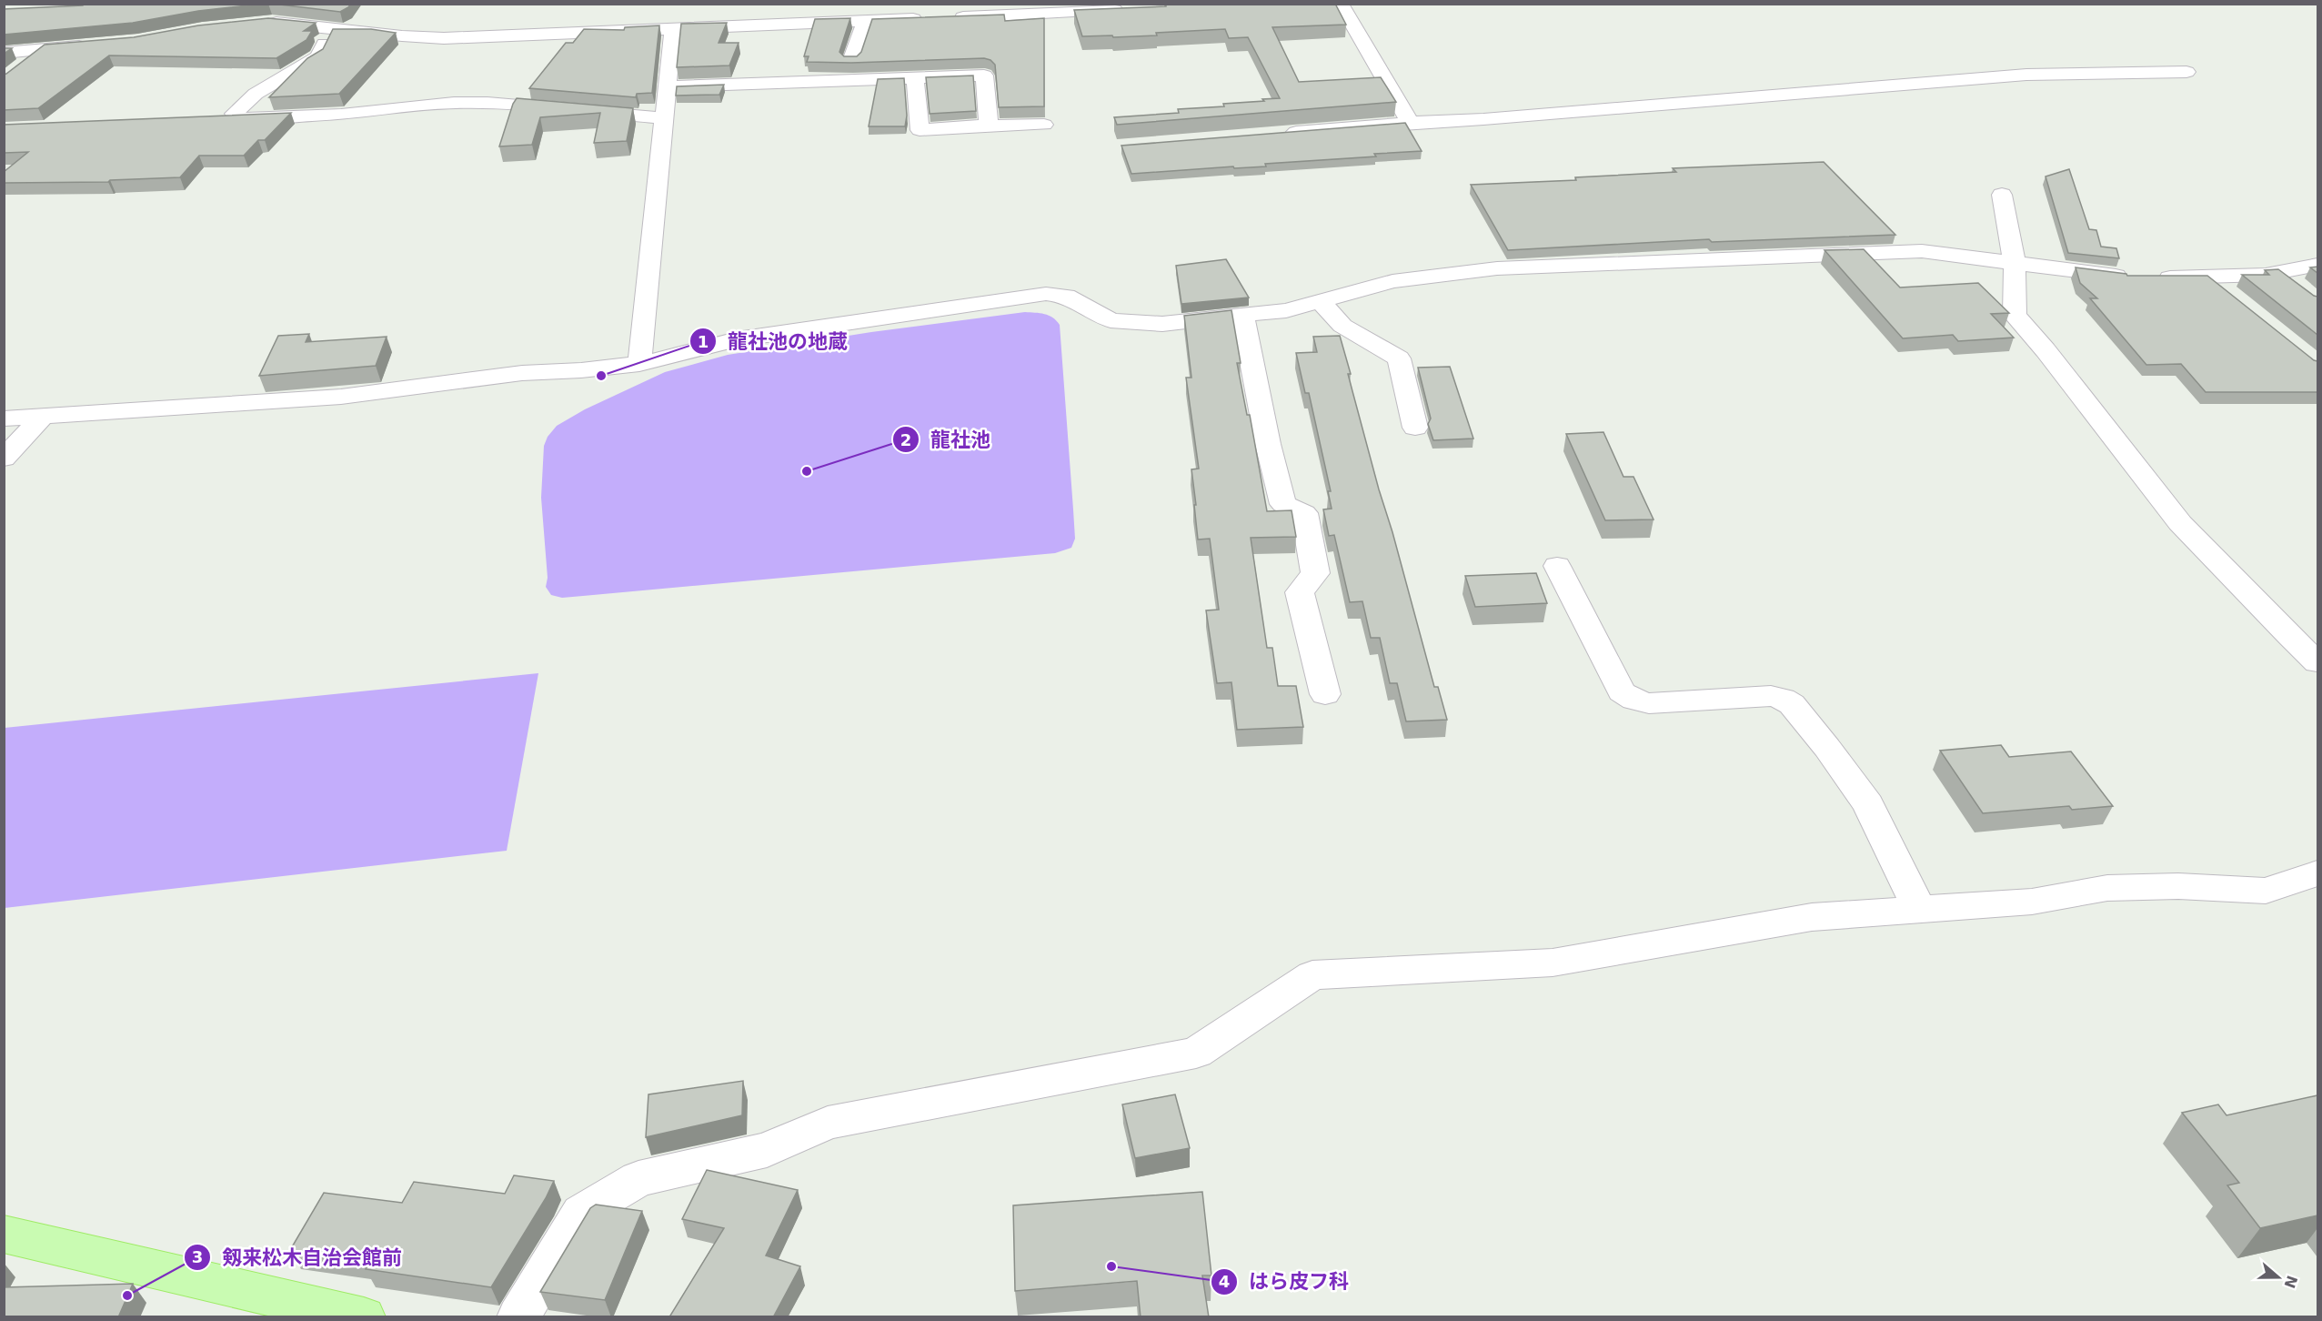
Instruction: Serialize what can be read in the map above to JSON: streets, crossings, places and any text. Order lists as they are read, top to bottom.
{
  "places": [
    "龍社池の地蔵",
    "龍社池",
    "はら皮フ科",
    "剱来松木自治会館前"
  ],
  "north": "right"
}
